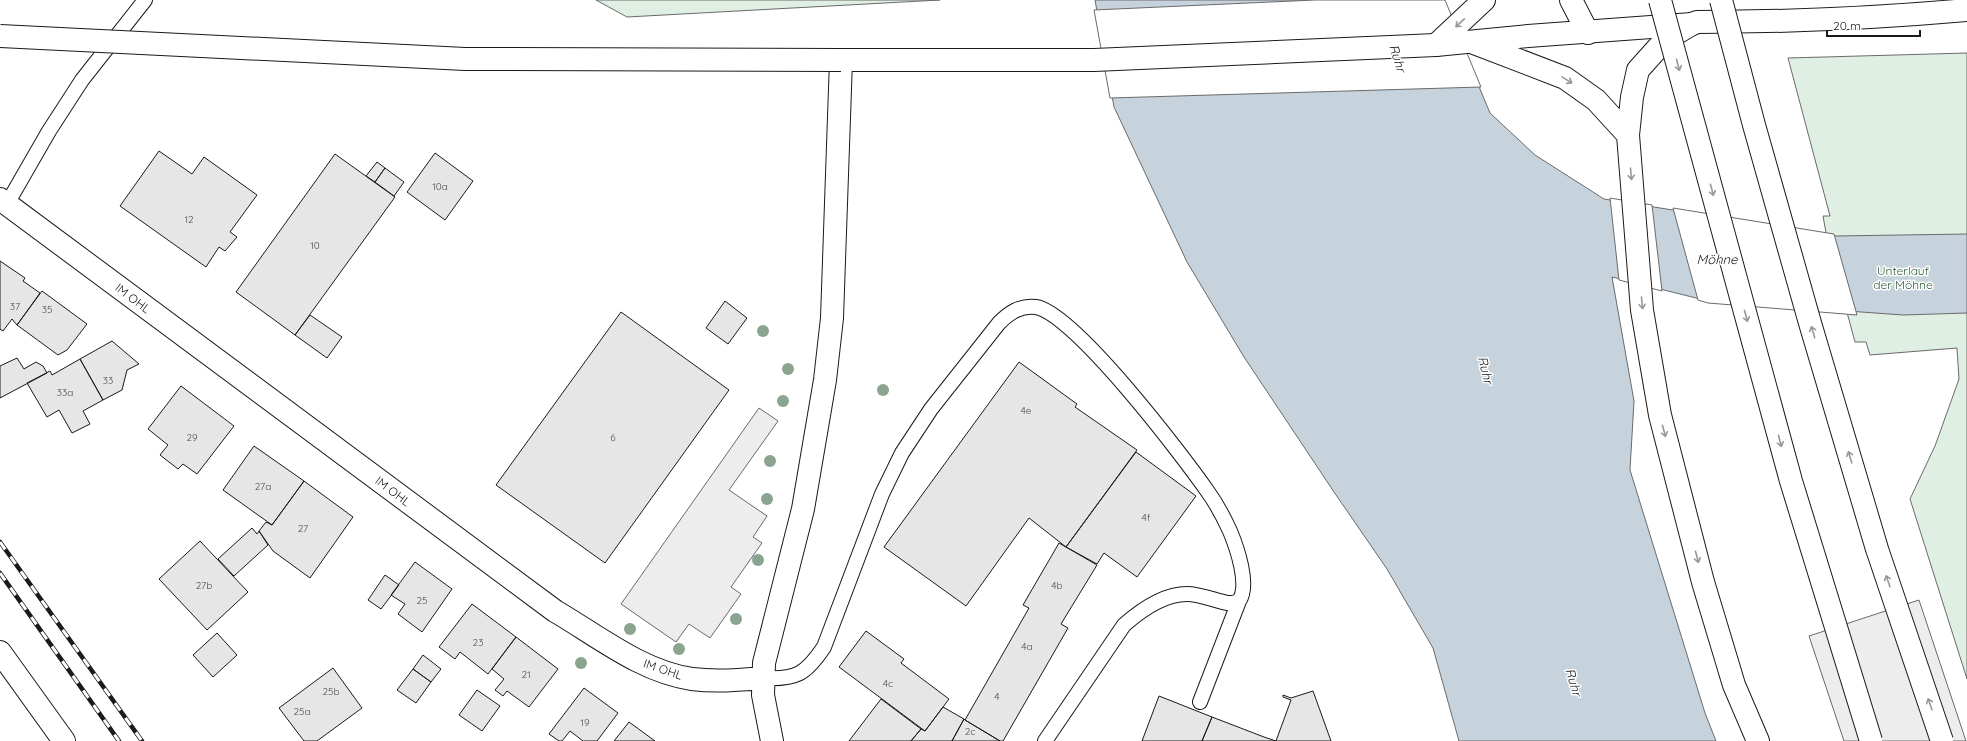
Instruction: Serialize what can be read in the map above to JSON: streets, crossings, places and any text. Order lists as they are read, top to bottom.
{
  "streets": {
    "main road": ["IM OHL"]
  },
  "water": ["Ruhr", "Möhne"],
  "parks": ["Unterlauf der Möhne"],
  "house_numbers": [
    "10a",
    "12",
    "10",
    "37",
    "35",
    "33",
    "33a",
    "4e",
    "29",
    "6",
    "27a",
    "4f",
    "27",
    "27b",
    "4b",
    "25",
    "23",
    "4a",
    "21",
    "4c",
    "25b",
    "4",
    "25a",
    "19",
    "2c"
  ],
  "scale_bar": "20 m"
}
